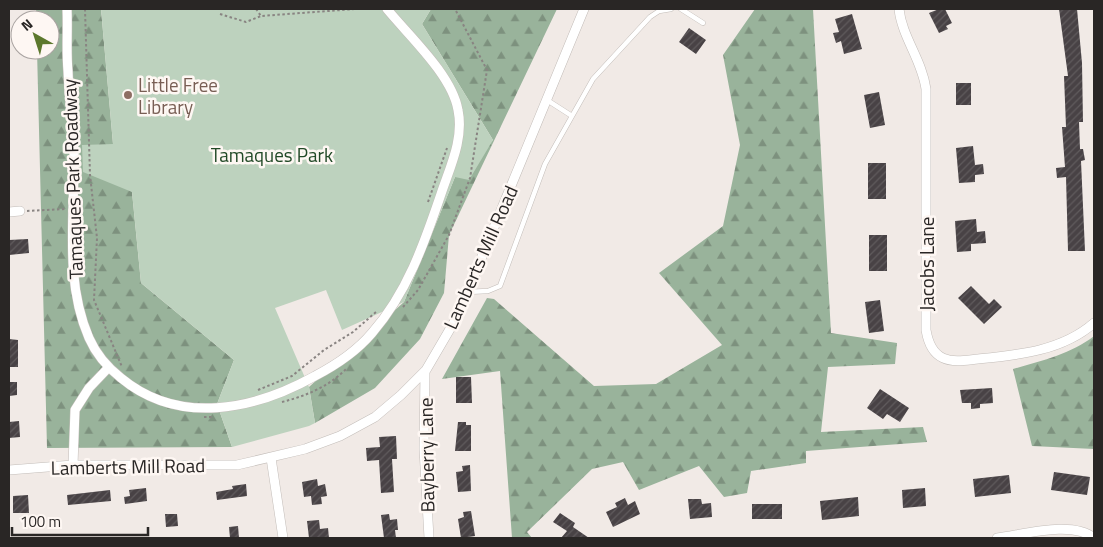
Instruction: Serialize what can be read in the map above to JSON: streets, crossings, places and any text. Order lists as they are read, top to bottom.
{
  "streets": {
    "street": [
      "Tamaques Park Roadway",
      "Lamberts Mill Road",
      "Jacobs Lane",
      "Bayberry Lane"
    ]
  },
  "crossings": [
    ["Lamberts Mill Road", "Bayberry Lane"]
  ],
  "parks": ["Tamaques Park"],
  "places": ["Little Free Library"],
  "scale_bar": "100 m",
  "north": "top left"
}
